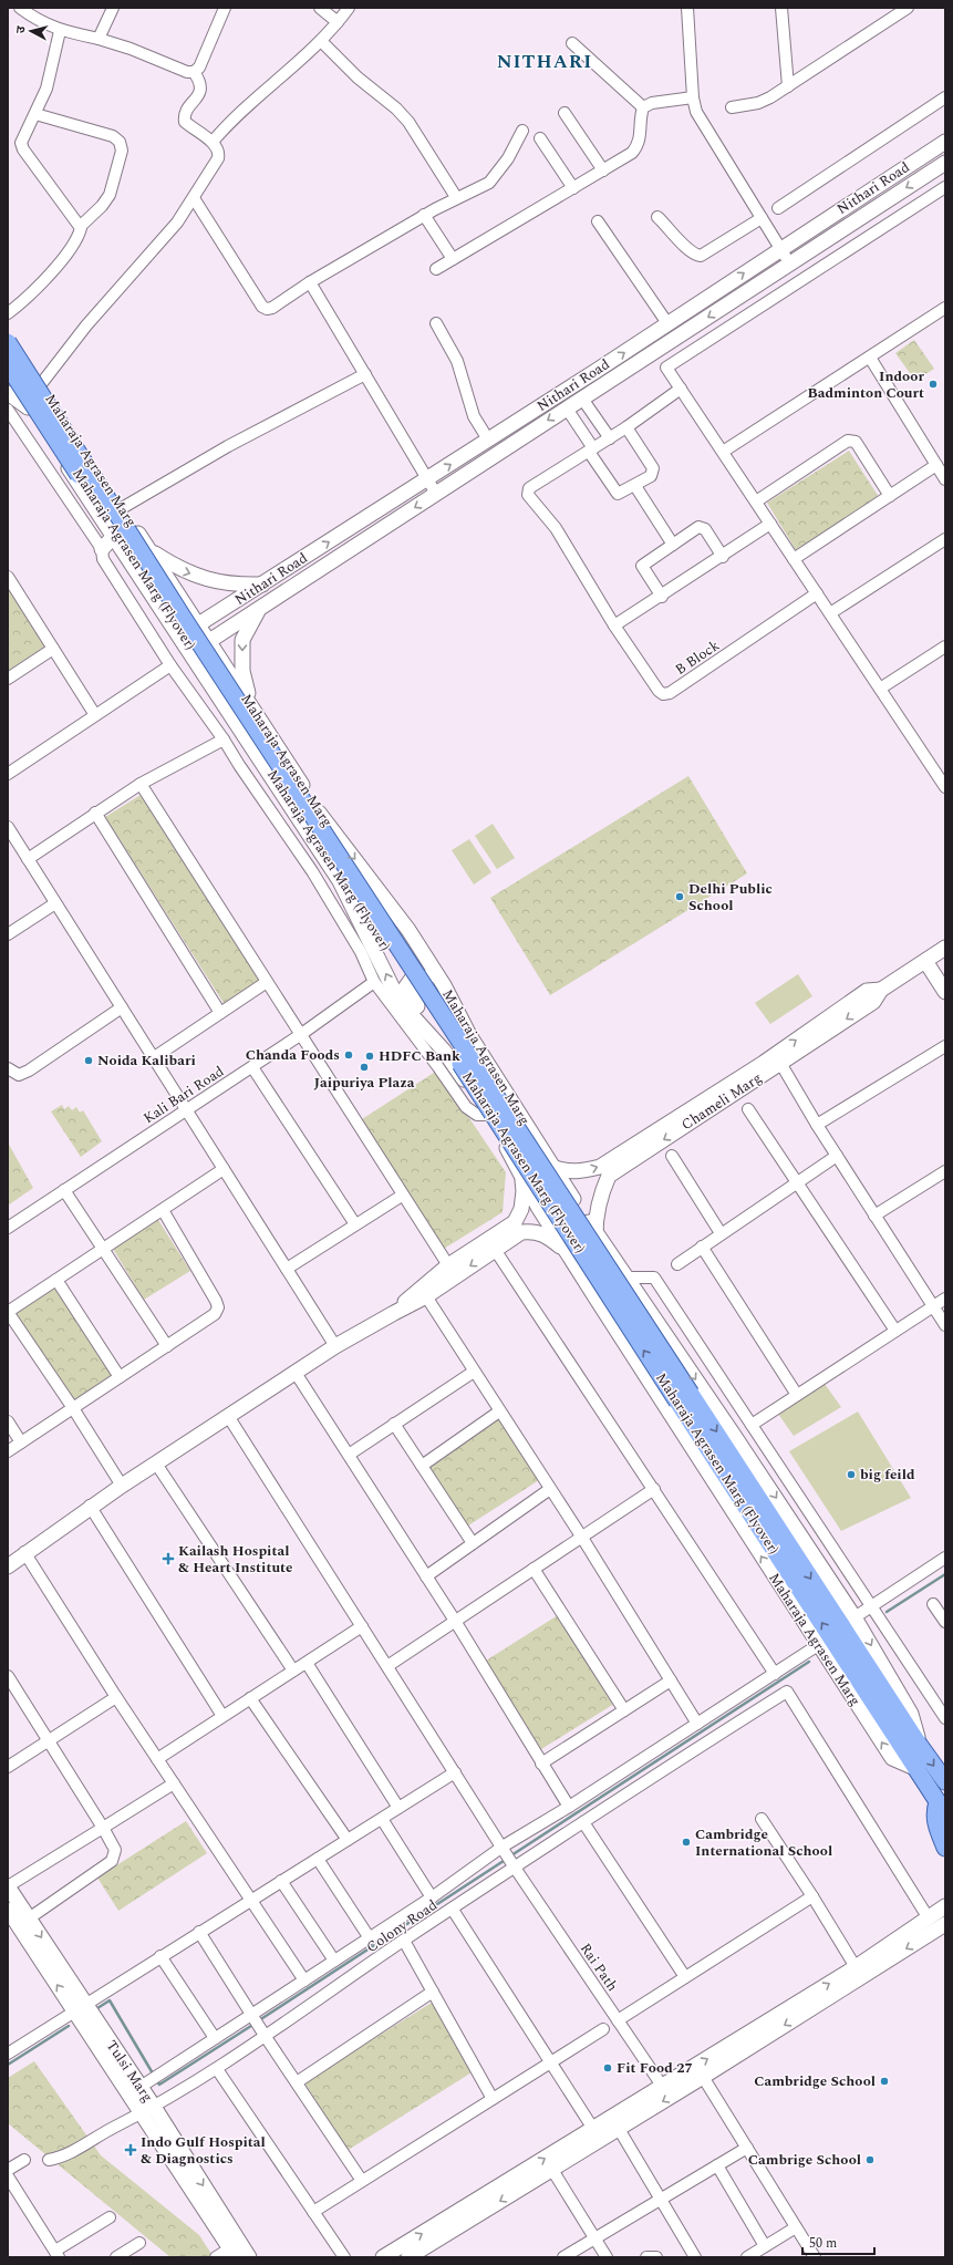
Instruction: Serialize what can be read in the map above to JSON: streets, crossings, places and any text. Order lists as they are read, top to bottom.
{
  "streets": {
    "main road": ["Maharaja Agrasen Marg (Flyover)"],
    "street": [
      "Nithari Road",
      "Maharaja Agrasen Marg",
      "B Block",
      "Kali Bari Road",
      "Chameli Marg",
      "Colony Road",
      "Rai Path",
      "Tulsi Marg"
    ]
  },
  "crossings": [
    ["Nithari Road", "Maharaja Agrasen Marg"],
    ["Maharaja Agrasen Marg", "Maharaja Agrasen Marg (Flyover)"],
    ["Maharaja Agrasen Marg", "Chameli Marg"],
    ["Colony Road", "Tulsi Marg"]
  ],
  "districts": ["NITHARI"],
  "places": {
    "other": [
      "Indoor Badminton Court",
      "Delhi Public School",
      "Chanda Foods",
      "HDFC Bank",
      "Noida Kalibari",
      "Jaipuriya Plaza",
      "big feild",
      "Cambridge International School",
      "Fit Food 27",
      "Cambridge School",
      "Cambrige School"
    ],
    "health": ["Kailash Hospital & Heart Institute", "Indo Gulf Hospital & Diagnostics"]
  },
  "scale_bar": "50 m",
  "north": "left"
}
